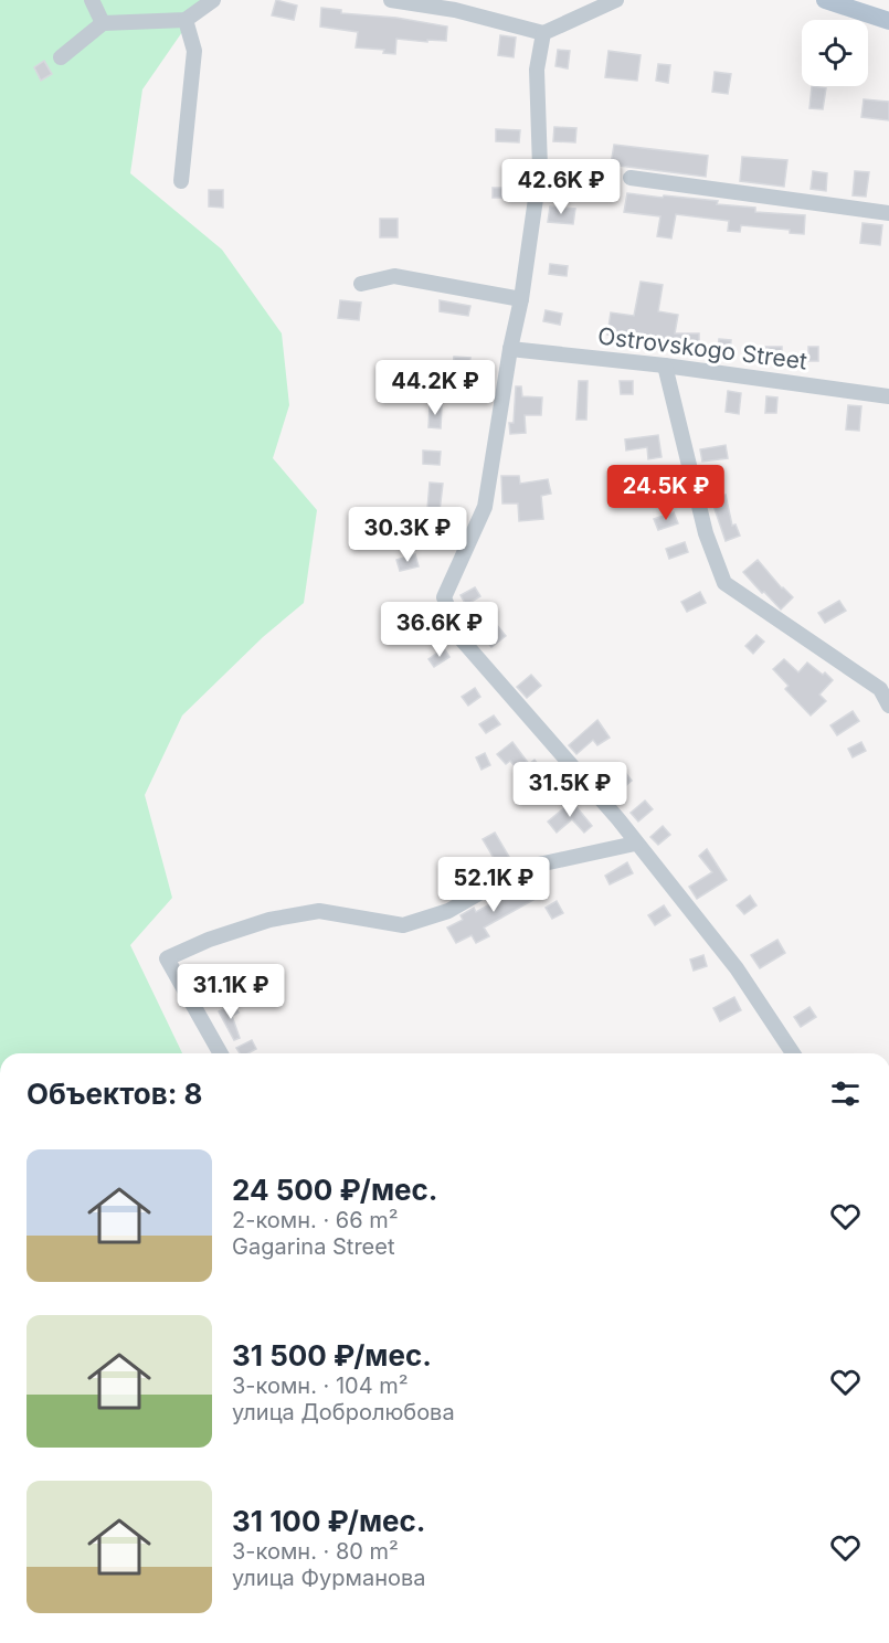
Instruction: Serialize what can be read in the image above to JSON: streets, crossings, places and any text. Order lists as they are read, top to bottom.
{
  "streets": {
    "street": ["Ostrovskogo Street"]
  },
  "page": {
    "price": [
      "42.6K ₽",
      "44.2K ₽",
      "24.5K ₽",
      "30.3K ₽",
      "36.6K ₽",
      "31.5K ₽",
      "52.1K ₽",
      "31.1K ₽"
    ],
    "heading": "Объектов: 8",
    "list": [
      {
        "name": "24 500 ₽/мес.",
        "note": "2-комн. · 66 m² · Gagarina Street"
      },
      {
        "name": "31 500 ₽/мес.",
        "note": "3-комн. · 104 m² · улица Добролюбова"
      },
      {
        "name": "31 100 ₽/мес.",
        "note": "3-комн. · 80 m² · улица Фурманова"
      }
    ]
  }
}
